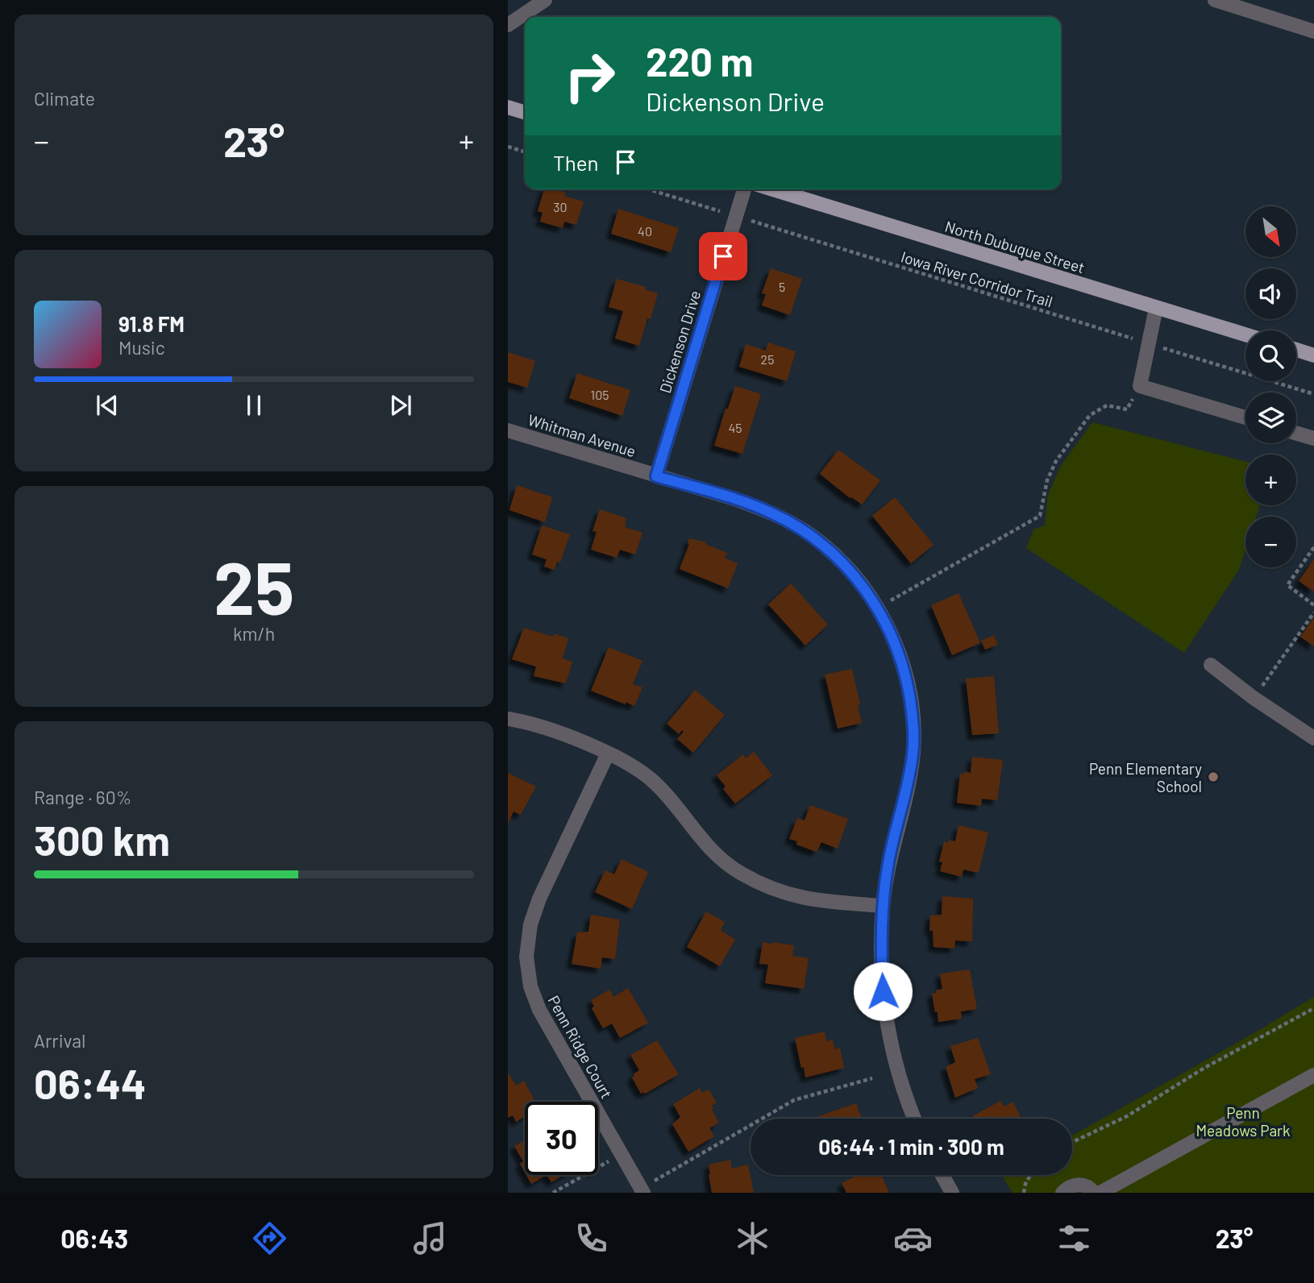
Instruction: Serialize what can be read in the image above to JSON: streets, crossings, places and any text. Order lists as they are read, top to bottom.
{
  "streets": {
    "main road": ["North Dubuque Street"],
    "street": ["Dickenson Drive", "Whitman Avenue", "Penn Ridge Court"],
    "path": ["Iowa River Corridor Trail"]
  },
  "crossings": [
    ["Iowa River Corridor Trail", "Dickenson Drive"],
    ["Dickenson Drive", "Whitman Avenue"]
  ],
  "parks": ["Penn Meadows Park"],
  "places": ["Penn Elementary School"],
  "house_numbers": [
    "30",
    "40",
    "5",
    "25",
    "105",
    "45"
  ],
  "north": "bottom right",
  "page": {
    "tile": [
      "Climate",
      ["25", "km/h"],
      ["Range · 60%", "300 km"],
      ["Arrival", "06:44"]
    ],
    "turn": ["220 m", "Dickenson Drive"],
    "heat": ["−", "23°", "+"],
    "then": "Then",
    "map_buttons": ["+", "−"],
    "song": ["91.8 FM", "Music"],
    "limit": "30",
    "trip": "06:44 · 1 min · 300 m",
    "tabs": ["06:43", "23°"]
  }
}
